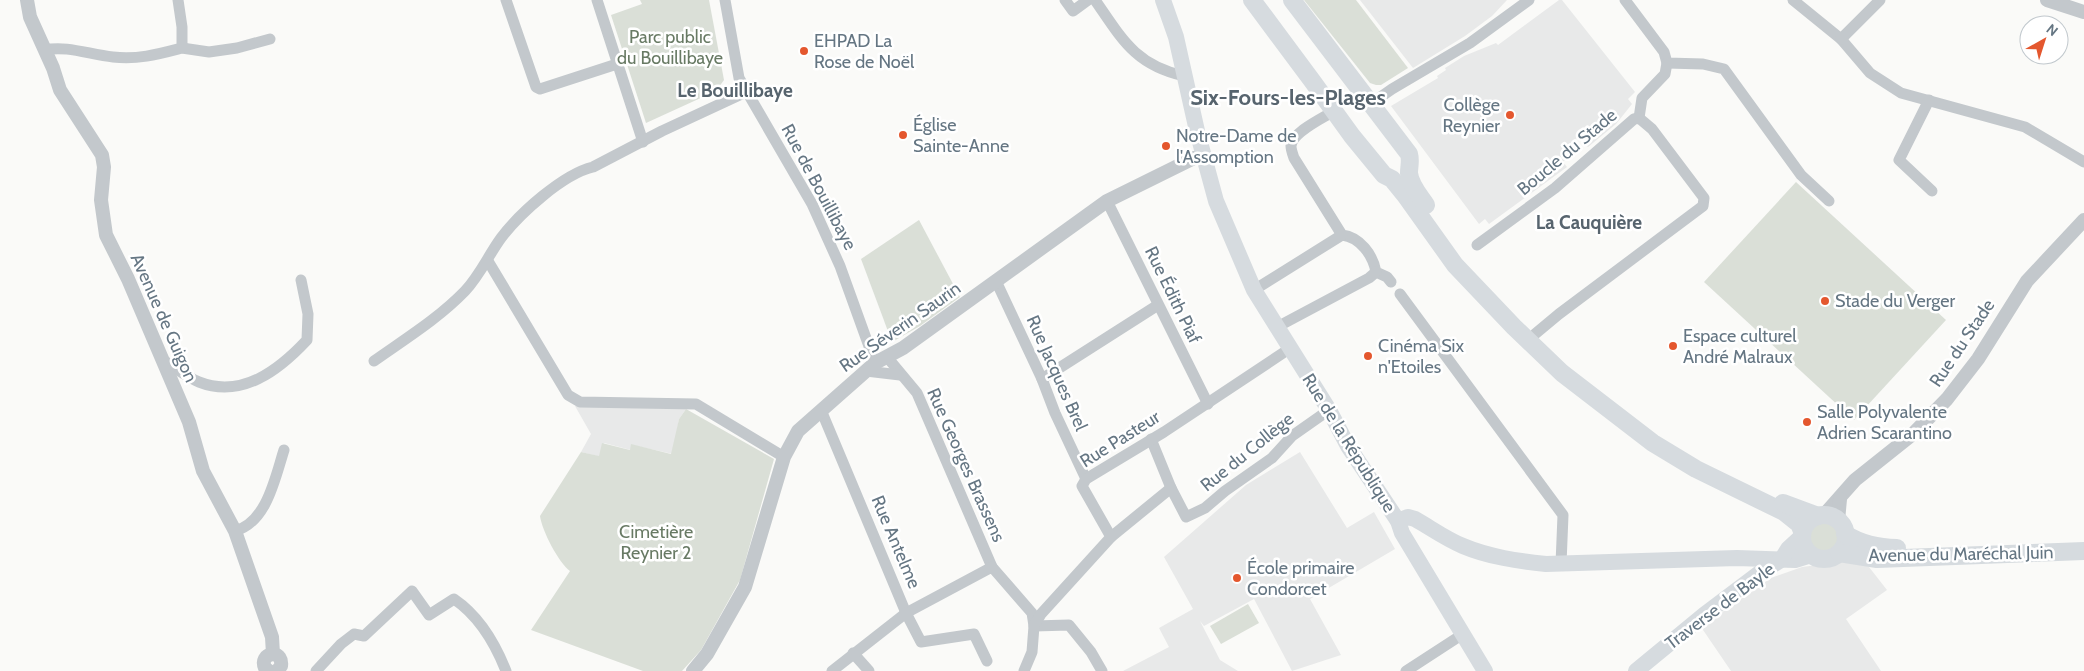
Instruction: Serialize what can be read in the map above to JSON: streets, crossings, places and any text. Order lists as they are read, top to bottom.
{
  "streets": {
    "main road": ["Rue de la République", "Avenue du Maréchal Juin", "Traverse de Bayle"],
    "street": [
      "Boucle du Stade",
      "Rue de Bouillibaye",
      "Rue Édith Piaf",
      "Avenue de Guigon",
      "Rue Séverin Saurin",
      "Rue du Stade",
      "Rue Jacques Brel",
      "Rue Pasteur",
      "Rue du Collège",
      "Rue Georges Brassens",
      "Rue Antelme"
    ]
  },
  "crossings": [
    ["Boucle du Stade", "Avenue du Maréchal Juin"],
    ["Rue de Bouillibaye", "Rue Séverin Saurin"],
    ["Rue de Bouillibaye", "Rue Georges Brassens"],
    ["Rue Édith Piaf", "Rue Séverin Saurin"],
    ["Rue Édith Piaf", "Rue Pasteur"],
    ["Rue Séverin Saurin", "Rue Jacques Brel"],
    ["Rue Séverin Saurin", "Rue de la République"],
    ["Rue Séverin Saurin", "Rue Georges Brassens"],
    ["Rue Séverin Saurin", "Rue Antelme"],
    ["Rue du Stade", "Avenue du Maréchal Juin"],
    ["Rue du Stade", "Traverse de Bayle"],
    ["Rue Jacques Brel", "Rue Pasteur"],
    ["Rue Pasteur", "Rue de la République"],
    ["Rue de la République", "Rue du Collège"],
    ["Rue de la République", "Traverse de Bayle"],
    ["Rue Georges Brassens", "Rue Antelme"],
    ["Avenue du Maréchal Juin", "Traverse de Bayle"]
  ],
  "districts": ["Le Bouillibaye", "Six-Fours-les-Plages", "La Cauquière"],
  "parks": ["Parc public du Bouillibaye", "Cimetière Reynier 2"],
  "places": [
    "EHPAD La Rose de Noël",
    "Collège Reynier",
    "Église Sainte-Anne",
    "Notre-Dame de l'Assomption",
    "Stade du Verger",
    "Espace culturel André Malraux",
    "Cinéma Six n'Etoiles",
    "Salle Polyvalente Adrien Scarantino",
    "École primaire Condorcet"
  ],
  "north": "top right"
}
